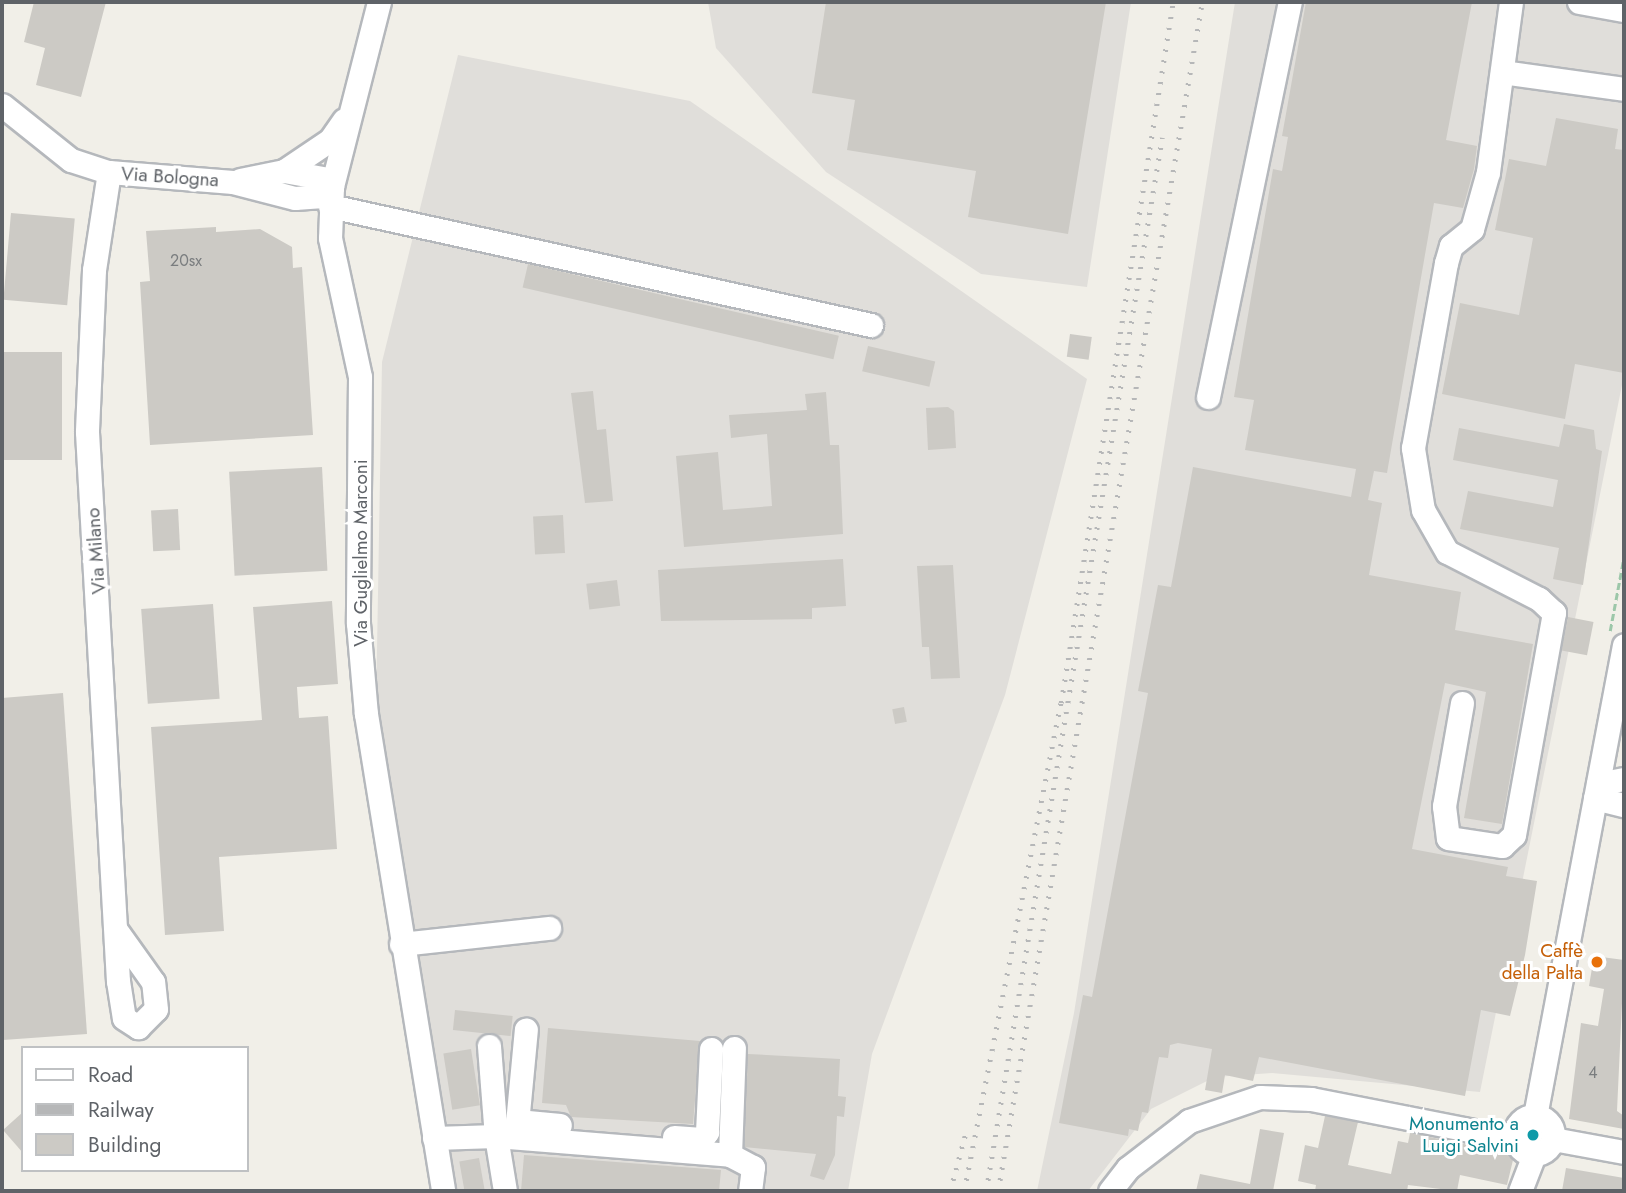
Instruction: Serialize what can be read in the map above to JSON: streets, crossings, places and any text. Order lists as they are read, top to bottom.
{
  "streets": {
    "street": ["Via Bologna", "Via Milano", "Via Guglielmo Marconi"]
  },
  "crossings": [
    ["Via Bologna", "Via Milano"],
    ["Via Bologna", "Via Guglielmo Marconi"]
  ],
  "places": ["Caffè della Palta", "Monumento a Luigi Salvini"],
  "house_numbers": ["20sx", "4"],
  "legend": ["Road", "Railway", "Building"]
}
